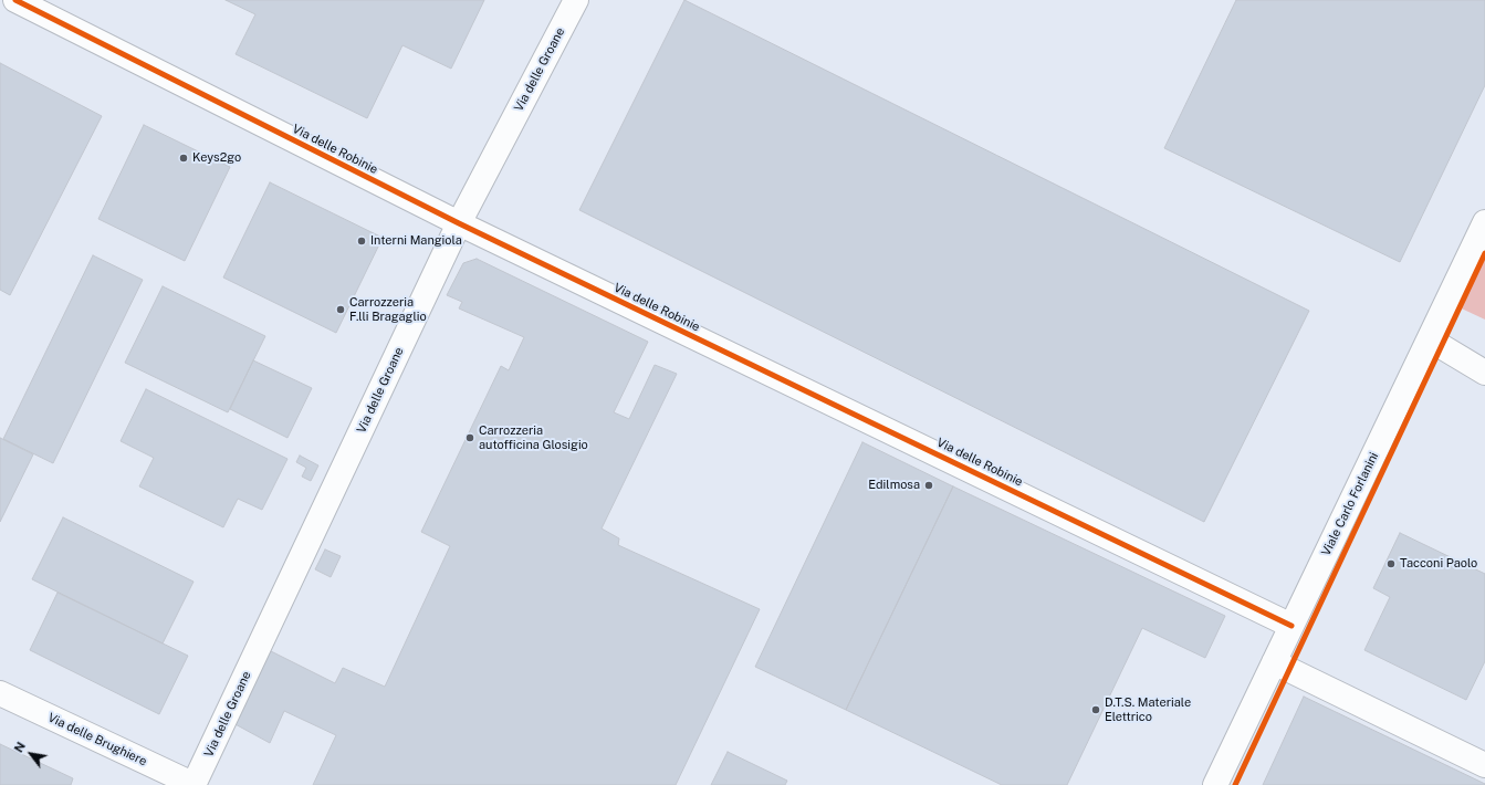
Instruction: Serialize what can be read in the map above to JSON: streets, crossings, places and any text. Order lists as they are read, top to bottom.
{
  "streets": {
    "street": [
      "Via delle Groane",
      "Via delle Robinie",
      "Viale Carlo Forlanini",
      "Via delle Brughiere"
    ]
  },
  "crossings": [
    ["Via delle Groane", "Via delle Robinie"],
    ["Via delle Groane", "Via delle Brughiere"],
    ["Via delle Robinie", "Viale Carlo Forlanini"]
  ],
  "places": [
    "Keys2go",
    "Interni Mangiola",
    "Carrozzeria F.lli Bragaglio",
    "Carrozzeria autofficina Glosigio",
    "Edilmosa",
    "Tacconi Paolo",
    "D.T.S. Materiale Elettrico"
  ],
  "north": "top left"
}
